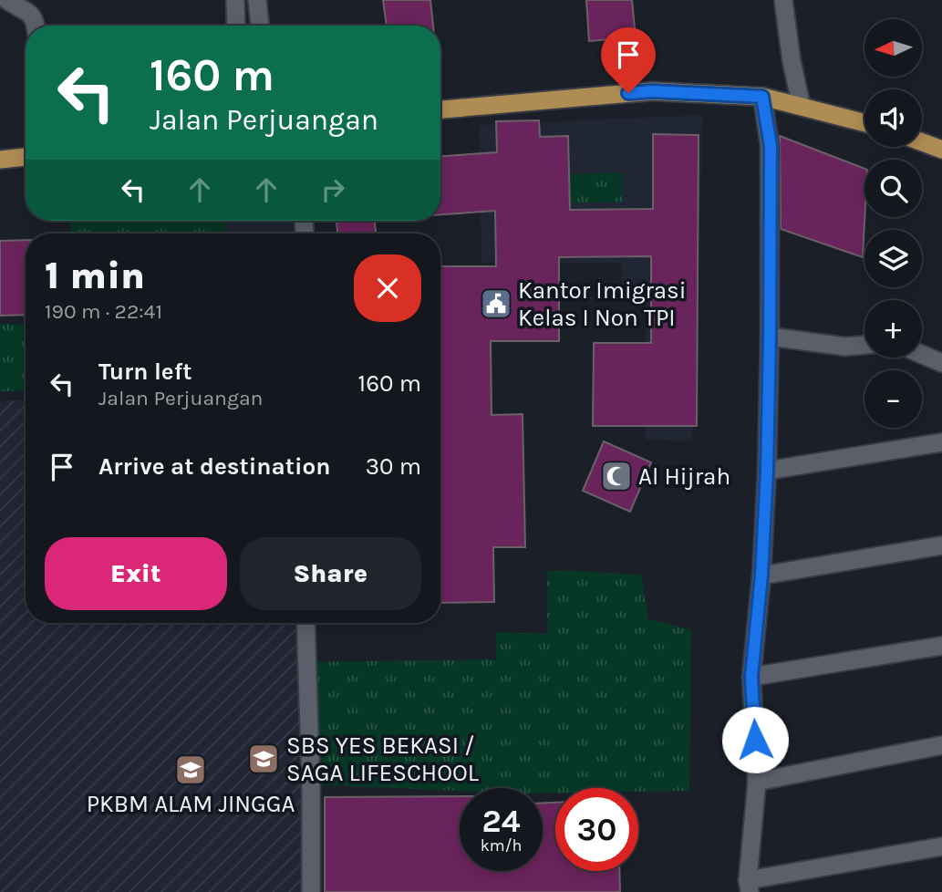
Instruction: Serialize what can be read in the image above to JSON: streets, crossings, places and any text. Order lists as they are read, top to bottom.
{
  "places": {
    "public building": ["Kantor Imigrasi Kelas I Non TPI"],
    "mosque": ["Al Hijrah"],
    "school or university": ["SBS YES BEKASI / SAGA LIFESCHOOL", "PKBM ALAM JINGGA"]
  },
  "north": "left",
  "page": {
    "map_buttons": ["+", "−"],
    "turn": ["160 m", "Jalan Perjuangan"],
    "heading": ["1 min", "190 m · 22:41"],
    "list": [
      {
        "name": "Turn left",
        "note": "Jalan Perjuangan",
        "value": "160 m"
      },
      {
        "name": "Arrive at destination",
        "value": "30 m"
      }
    ],
    "buttons": ["Exit", "Share"],
    "speed": "24 km/h",
    "limit": "30"
  }
}
